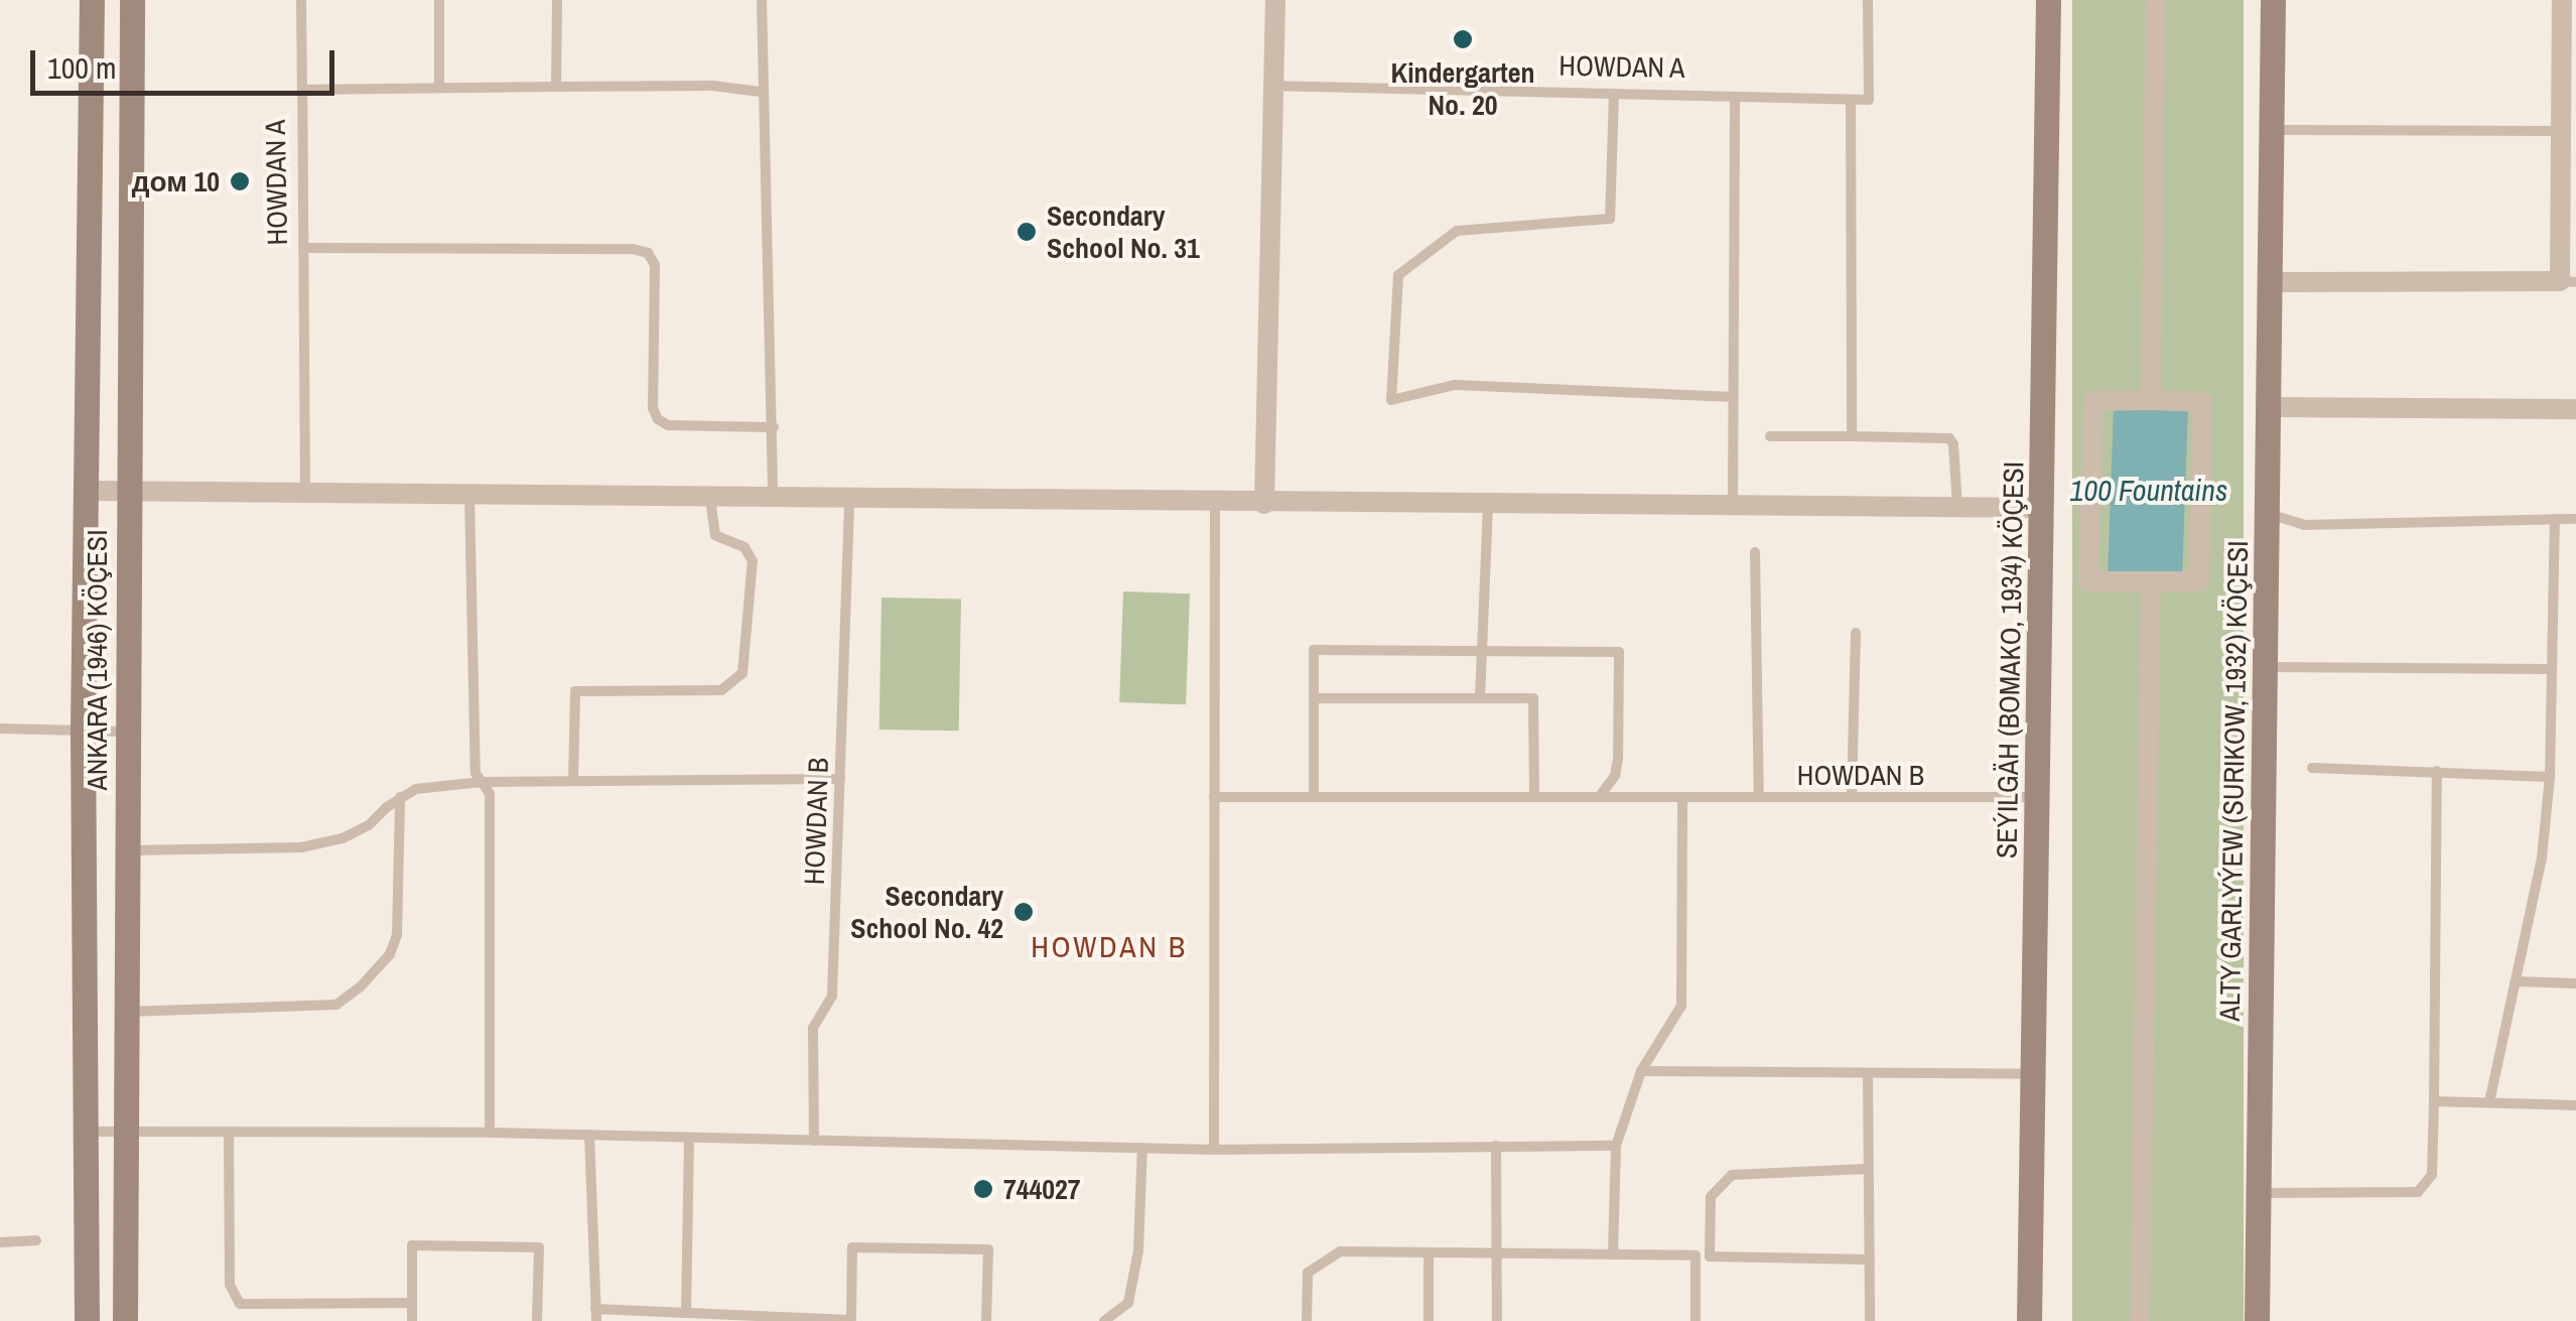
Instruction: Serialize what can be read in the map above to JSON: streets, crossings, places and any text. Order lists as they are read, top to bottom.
{
  "streets": {
    "main road": ["ANKARA (1946) KÖÇESI", "SEÝILGÄH (BOMAKO, 1934) KÖÇESI", "ALTY GARLYÝEW (SURIKOW, 1932) KÖÇESI"],
    "lane": ["HOWDAN A", "HOWDAN B"]
  },
  "crossings": [
    ["SEÝILGÄH (BOMAKO, 1934) KÖÇESI", "HOWDAN B"]
  ],
  "districts": ["HOWDAN B"],
  "water": ["100 Fountains"],
  "places": [
    "Kindergarten No. 20",
    "дом 10",
    "Secondary School No. 31",
    "Secondary School No. 42",
    "744027"
  ],
  "scale_bar": "100 m"
}
